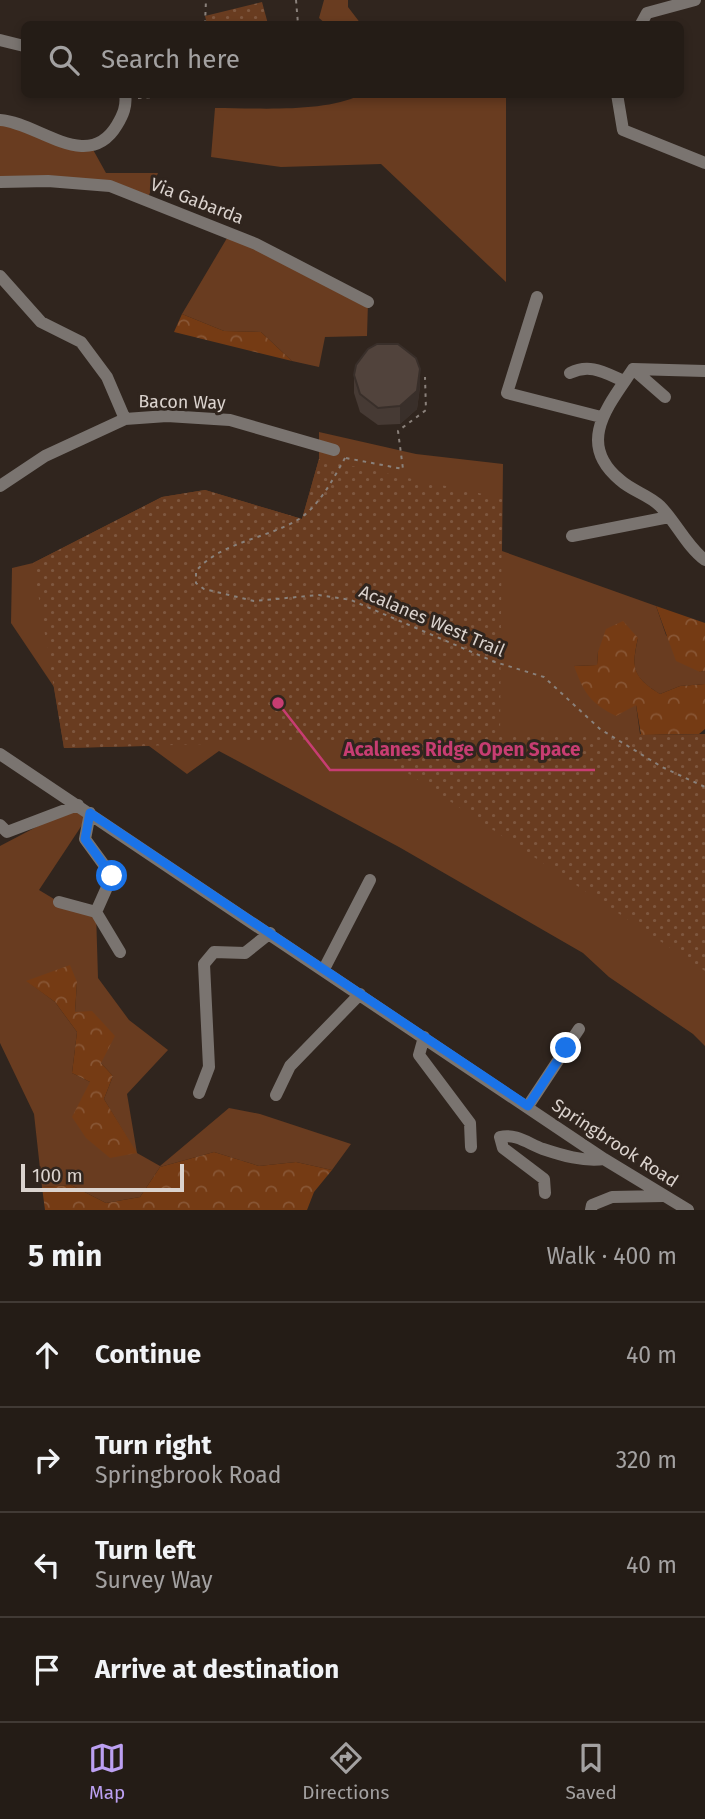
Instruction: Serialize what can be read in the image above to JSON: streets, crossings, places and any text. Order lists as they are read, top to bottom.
{
  "streets": {
    "street": ["Via Gabarda", "Bacon Way", "Springbrook Road"],
    "path": ["Acalanes West Trail"]
  },
  "places": ["Acalanes Ridge Open Space"],
  "scale_bar": "100 m",
  "page": {
    "search": "Search here",
    "scale": "100 m",
    "heading": ["5 min", "Walk · 400 m"],
    "list": [
      ["Continue", "40 m"],
      ["Turn right", "Springbrook Road", "320 m"],
      ["Turn left", "Survey Way", "40 m"],
      "Arrive at destination"
    ],
    "nav": ["Map", "Directions", "Saved"]
  }
}
